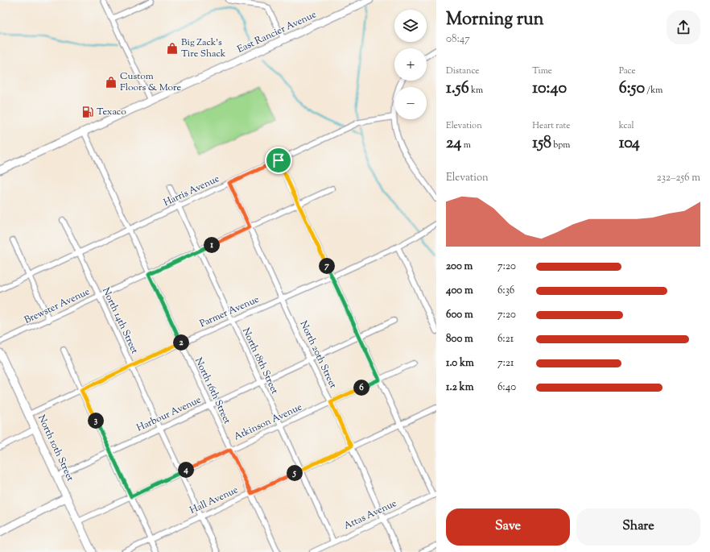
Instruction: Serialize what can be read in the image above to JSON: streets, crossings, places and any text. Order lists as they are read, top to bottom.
{
  "streets": {
    "main road": ["East Rancier Avenue", "North 10th Street"],
    "street": [
      "Harris Avenue",
      "Brewster Avenue",
      "Parmer Avenue",
      "North 14th Street",
      "North 20th Street",
      "North 18th Street",
      "North 16th Street",
      "Harbour Avenue",
      "Atkinson Avenue",
      "Hall Avenue",
      "Attas Avenue"
    ]
  },
  "crossings": [
    ["East Rancier Avenue", "North 16th Street"],
    ["Harris Avenue", "North 14th Street"],
    ["Harris Avenue", "North 20th Street"],
    ["Harris Avenue", "North 18th Street"],
    ["Harris Avenue", "North 16th Street"],
    ["Brewster Avenue", "North 14th Street"],
    ["Brewster Avenue", "North 20th Street"],
    ["Brewster Avenue", "North 18th Street"],
    ["Brewster Avenue", "North 16th Street"],
    ["Parmer Avenue", "North 14th Street"],
    ["Parmer Avenue", "North 20th Street"],
    ["Parmer Avenue", "North 18th Street"],
    ["Parmer Avenue", "North 16th Street"],
    ["Parmer Avenue", "North 10th Street"],
    ["North 14th Street", "Harbour Avenue"],
    ["North 14th Street", "Atkinson Avenue"],
    ["North 14th Street", "Hall Avenue"],
    ["North 20th Street", "Harbour Avenue"],
    ["North 20th Street", "Atkinson Avenue"],
    ["North 20th Street", "Hall Avenue"],
    ["North 20th Street", "Attas Avenue"],
    ["North 18th Street", "Harbour Avenue"],
    ["North 18th Street", "Atkinson Avenue"],
    ["North 18th Street", "Hall Avenue"],
    ["North 18th Street", "Attas Avenue"],
    ["North 16th Street", "Harbour Avenue"],
    ["North 16th Street", "Atkinson Avenue"],
    ["North 16th Street", "Hall Avenue"],
    ["Harbour Avenue", "North 10th Street"],
    ["Atkinson Avenue", "North 10th Street"]
  ],
  "places": {
    "shop": ["Big Zack's Tire Shack", "Custom Floors & More"],
    "fuel station": ["Texaco"]
  },
  "page": {
    "heading": ["Morning run", "08:47"],
    "map_buttons": ["+", "−"],
    "stats": [
      ["Distance", "1.56 km"],
      ["Time", "10:40"],
      ["Pace", "6:50 /km"],
      ["Elevation", "24 m"],
      ["Heart rate", "158 bpm"],
      ["kcal", "104"]
    ],
    "chart": ["Elevation", "232–256 m"],
    "pins": [
      "1",
      "7",
      "2",
      "6",
      "3",
      "4",
      "5"
    ],
    "list": [
      {
        "name": "200 m",
        "note": "7:20"
      },
      {
        "name": "400 m",
        "note": "6:36"
      },
      {
        "name": "600 m",
        "note": "7:20"
      },
      {
        "name": "800 m",
        "note": "6:21"
      },
      {
        "name": "1.0 km",
        "note": "7:21"
      },
      {
        "name": "1.2 km",
        "note": "6:40"
      }
    ],
    "buttons": ["Save", "Share"]
  }
}
